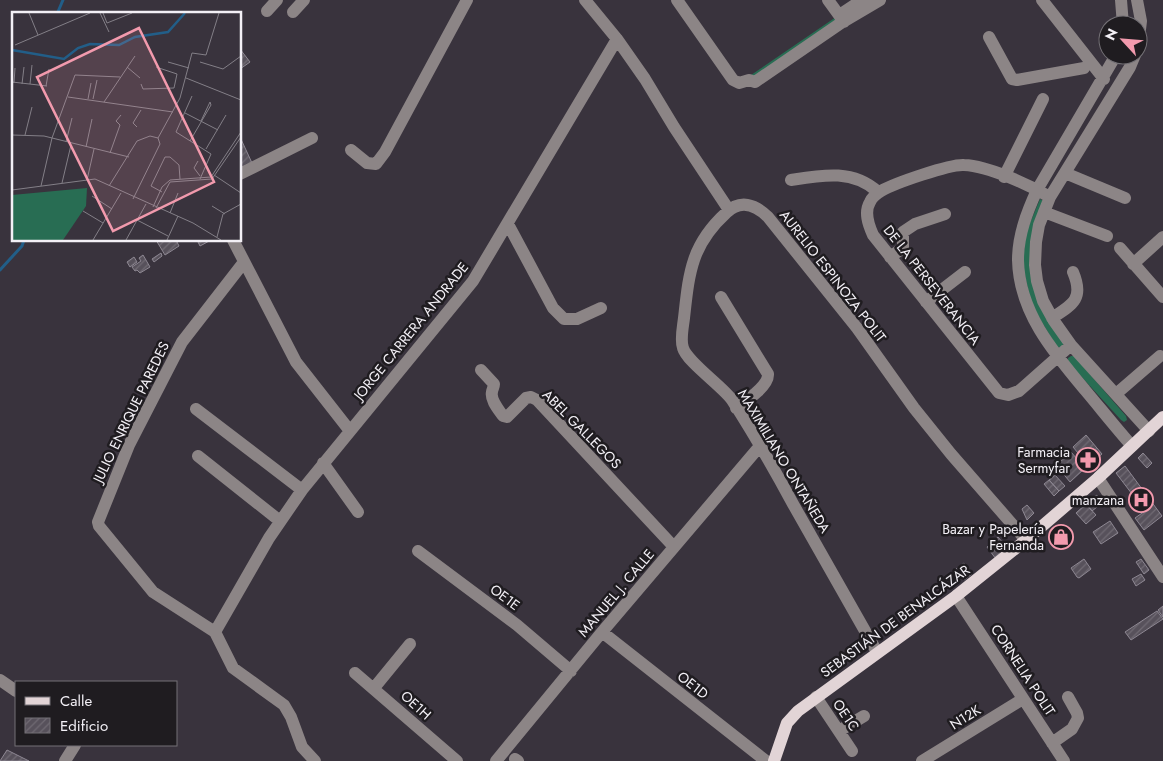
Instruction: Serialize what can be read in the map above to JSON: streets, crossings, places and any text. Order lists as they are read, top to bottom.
{
  "streets": {
    "main road": ["SEBASTIÁN DE BENALCÁZAR"],
    "street": [
      "AURELIO ESPINOZA POLIT",
      "DE LA PERSEVERANCIA",
      "JORGE CARRERA ANDRADE",
      "JULIO ENRIQUE PAREDES",
      "ABEL GALLEGOS",
      "MAXIMILIANO ONTAÑEDA",
      "MANUEL J. CALLE",
      "OE1E",
      "CORNELIA POLIT",
      "OE1D",
      "OE1H",
      "OE1C",
      "N12K"
    ]
  },
  "crossings": [
    ["AURELIO ESPINOZA POLIT", "MAXIMILIANO ONTAÑEDA"],
    ["AURELIO ESPINOZA POLIT", "SEBASTIÁN DE BENALCÁZAR"],
    ["JORGE CARRERA ANDRADE", "JULIO ENRIQUE PAREDES"],
    ["ABEL GALLEGOS", "MANUEL J. CALLE"],
    ["MAXIMILIANO ONTAÑEDA", "MANUEL J. CALLE"],
    ["MAXIMILIANO ONTAÑEDA", "SEBASTIÁN DE BENALCÁZAR"],
    ["MANUEL J. CALLE", "OE1E"],
    ["MANUEL J. CALLE", "OE1D"],
    ["SEBASTIÁN DE BENALCÁZAR", "CORNELIA POLIT"],
    ["SEBASTIÁN DE BENALCÁZAR", "OE1C"],
    ["CORNELIA POLIT", "N12K"]
  ],
  "places": {
    "pharmacy": ["Farmacia Sermyfar"],
    "hospital": ["manzana"],
    "shop": ["Bazar y Papelería Fernanda"]
  },
  "legend": ["Calle", "Edificio"],
  "north": "top left"
}
